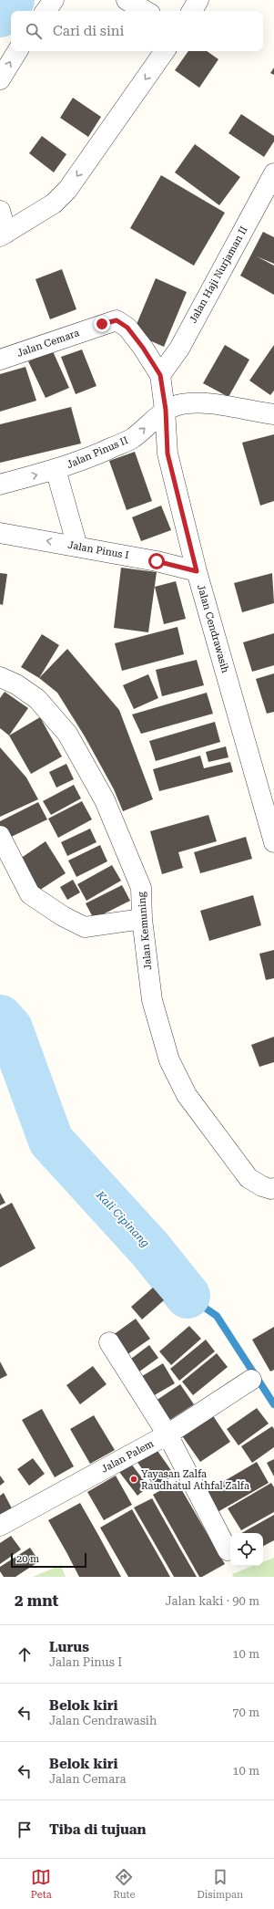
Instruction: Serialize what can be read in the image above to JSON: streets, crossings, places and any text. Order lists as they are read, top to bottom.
{
  "streets": {
    "street": [
      "Jalan Haji Nurjaman II",
      "Jalan Cemara",
      "Jalan Pinus II",
      "Jalan Pinus I",
      "Jalan Cendrawasih",
      "Jalan Kemuning",
      "Jalan Palem"
    ]
  },
  "crossings": [
    ["Jalan Haji Nurjaman II", "Jalan Cendrawasih"],
    ["Jalan Cemara", "Jalan Cendrawasih"],
    ["Jalan Pinus II", "Jalan Cendrawasih"],
    ["Jalan Pinus I", "Jalan Cendrawasih"]
  ],
  "one_way": ["Jalan Pinus II", "Jalan Pinus I"],
  "water": ["Kali Cipinang"],
  "places": ["Yayasan Zalfa Raudhatul Athfal Zalfa"],
  "scale_bar": "20 m",
  "page": {
    "search": "Cari di sini",
    "scale": "20 m",
    "heading": ["2 mnt", "Jalan kaki · 90 m"],
    "list": [
      ["Lurus", "Jalan Pinus I", "10 m"],
      ["Belok kiri", "Jalan Cendrawasih", "70 m"],
      ["Belok kiri", "Jalan Cemara", "10 m"],
      "Tiba di tujuan"
    ],
    "nav": ["Peta", "Rute", "Disimpan"]
  }
}
